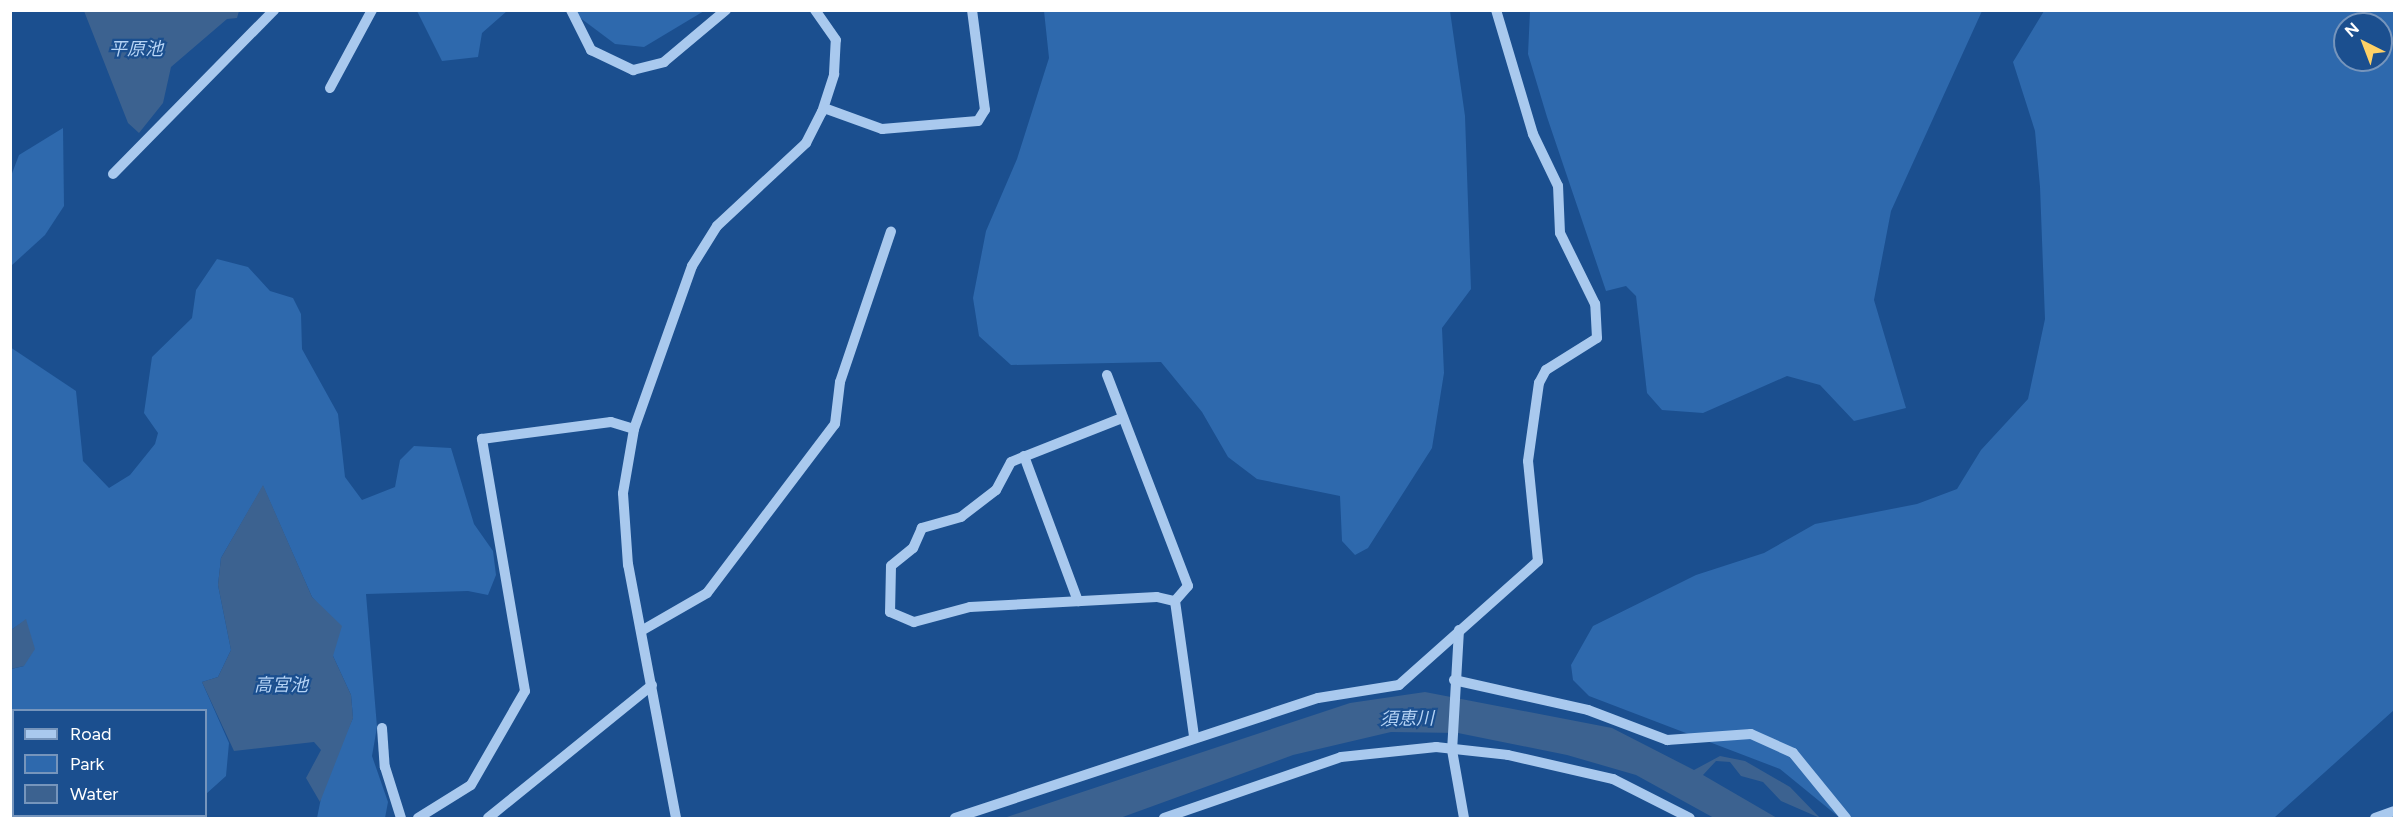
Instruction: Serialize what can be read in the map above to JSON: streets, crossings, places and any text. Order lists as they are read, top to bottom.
{
  "water": ["平原池", "高宮池", "須恵川"],
  "legend": ["Road", "Park", "Water"],
  "north": "top left"
}
